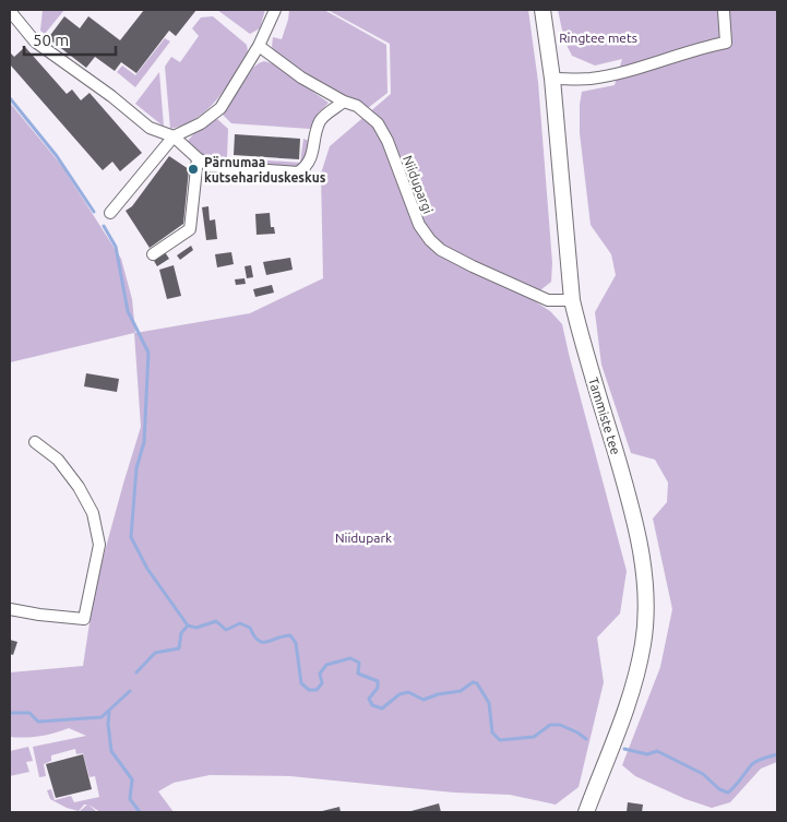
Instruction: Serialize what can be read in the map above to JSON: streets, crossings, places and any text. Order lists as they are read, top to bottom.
{
  "streets": {
    "main road": ["Tammiste tee"],
    "street": ["Niidupargi"]
  },
  "crossings": [
    ["Niidupargi", "Tammiste tee"]
  ],
  "parks": ["Ringtee mets", "Niidupark"],
  "places": ["Pärnumaa kutsehariduskeskus"],
  "scale_bar": "50 m"
}
